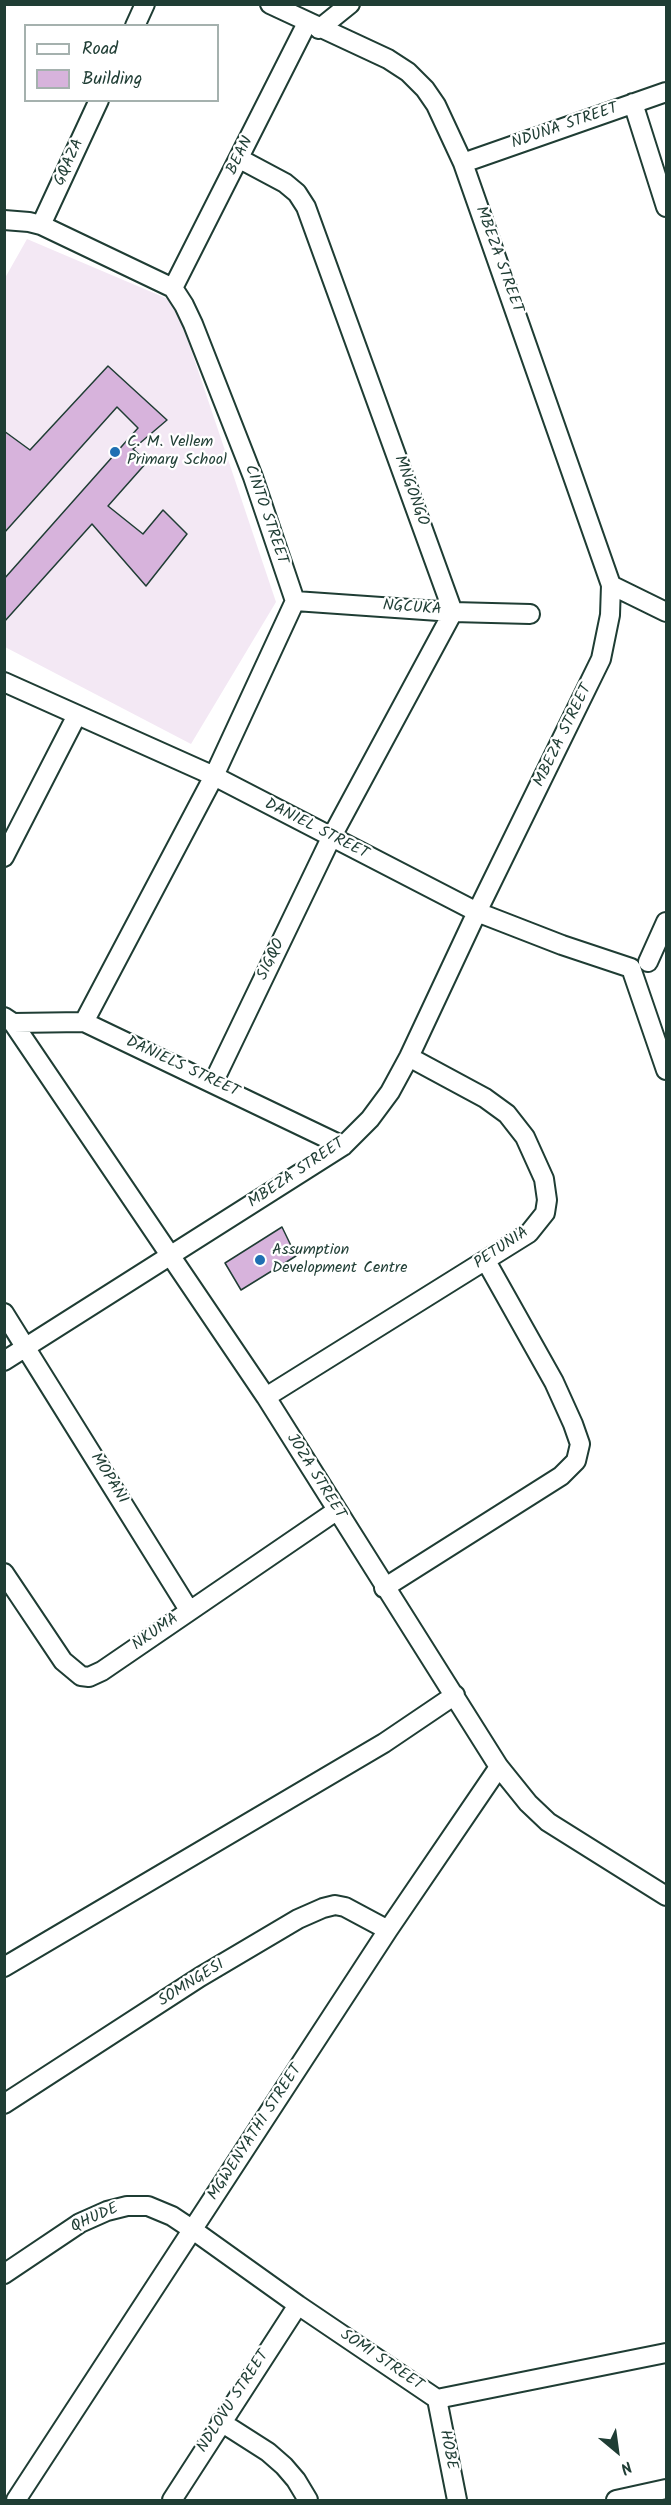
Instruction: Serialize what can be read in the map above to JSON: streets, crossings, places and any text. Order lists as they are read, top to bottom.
{
  "streets": {
    "street": [
      "NDUNA STREET",
      "BEAN",
      "GQAZA",
      "MBEZA STREET",
      "MNGONGO",
      "CINTO STREET",
      "NGCUKA",
      "DANIEL STREET",
      "SIGQO",
      "DANIELS STREET",
      "PETUNIA",
      "JOZA STREET",
      "MOPANI",
      "NKUMA",
      "SOMNGESI",
      "MGWENYATHI STREET",
      "QHUDE",
      "SOMI STREET",
      "NDLOVU STREET",
      "HOBE"
    ]
  },
  "crossings": [
    ["NDUNA STREET", "MBEZA STREET"],
    ["BEAN", "MBEZA STREET"],
    ["BEAN", "MNGONGO"],
    ["BEAN", "CINTO STREET"],
    ["MBEZA STREET", "DANIEL STREET"],
    ["MBEZA STREET", "DANIELS STREET"],
    ["MBEZA STREET", "PETUNIA"],
    ["MBEZA STREET", "JOZA STREET"],
    ["MBEZA STREET", "MOPANI"],
    ["MNGONGO", "NGCUKA"],
    ["CINTO STREET", "NGCUKA"],
    ["DANIEL STREET", "SIGQO"],
    ["SIGQO", "DANIELS STREET"],
    ["DANIELS STREET", "JOZA STREET"],
    ["PETUNIA", "JOZA STREET"],
    ["JOZA STREET", "NKUMA"],
    ["JOZA STREET", "MGWENYATHI STREET"],
    ["MOPANI", "NKUMA"],
    ["SOMNGESI", "MGWENYATHI STREET"],
    ["MGWENYATHI STREET", "QHUDE"],
    ["MGWENYATHI STREET", "SOMI STREET"],
    ["QHUDE", "SOMI STREET"],
    ["SOMI STREET", "NDLOVU STREET"],
    ["SOMI STREET", "HOBE"]
  ],
  "places": ["C. M. Vellem Primary School", "Assumption Development Centre"],
  "legend": ["Road", "Building"],
  "north": "bottom right"
}
